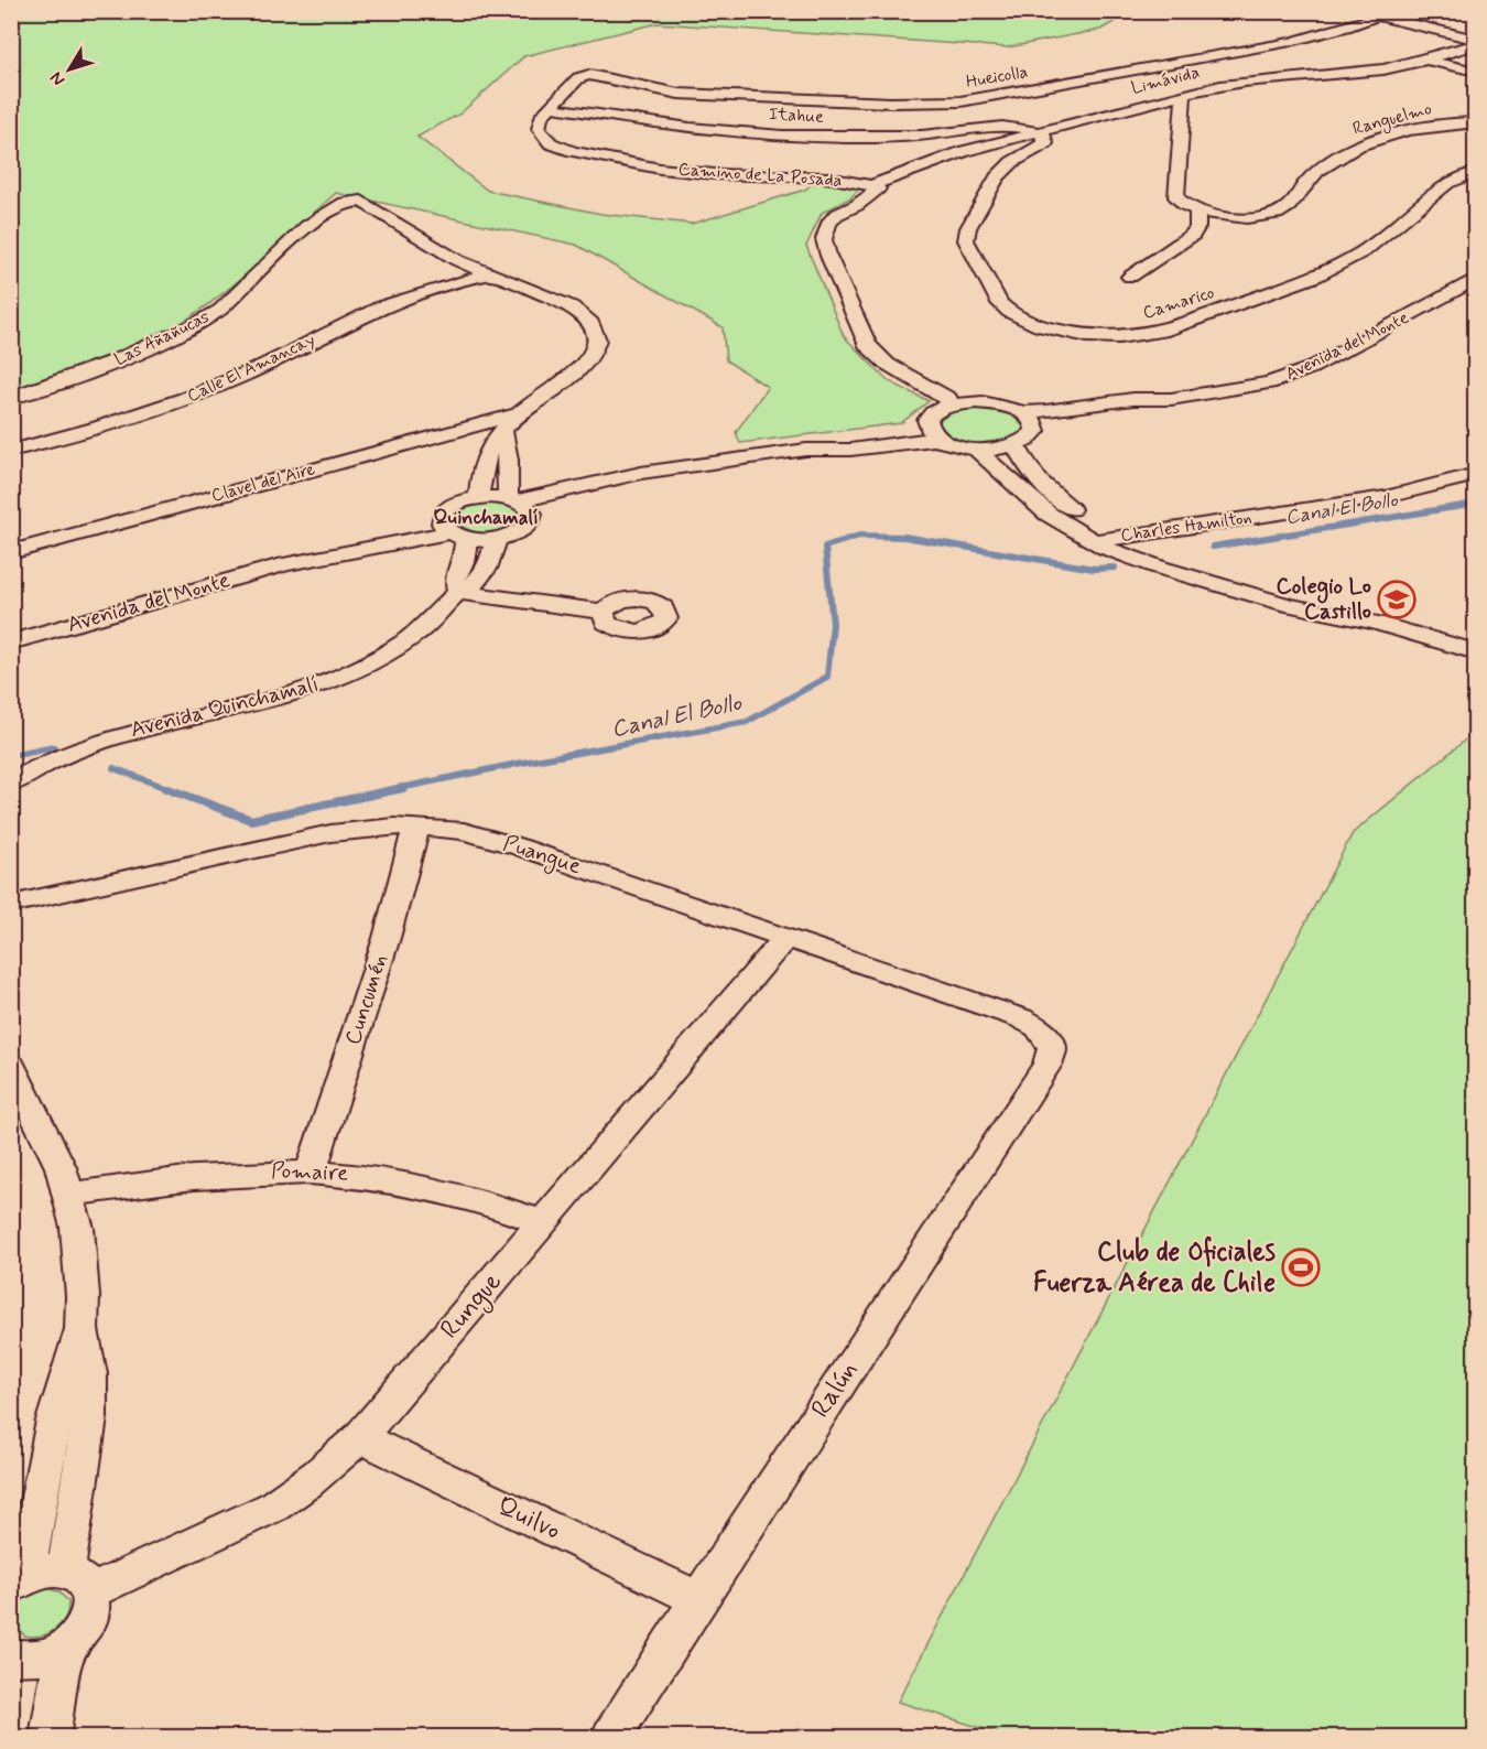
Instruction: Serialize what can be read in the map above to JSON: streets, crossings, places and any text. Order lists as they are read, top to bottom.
{
  "streets": {
    "street": [
      "Hueicolla",
      "Limávida",
      "Itahue",
      "Ranguelmo",
      "Camino de La Posada",
      "Camarico",
      "Las Añañucas",
      "Avenida del Monte",
      "Calle El Amancay",
      "Clavel del Aire",
      "Charles Hamilton",
      "Avenida Quinchamalí",
      "Puangue",
      "Cuncumén",
      "Pomaire",
      "Rungue",
      "Ralún",
      "Quilvo"
    ]
  },
  "crossings": [
    ["Hueicolla", "Camino de La Posada"],
    ["Limávida", "Itahue"],
    ["Limávida", "Camino de La Posada"],
    ["Limávida", "Camarico"],
    ["Itahue", "Camino de La Posada"],
    ["Itahue", "Camarico"],
    ["Las Añañucas", "Calle El Amancay"],
    ["Puangue", "Cuncumén"],
    ["Puangue", "Rungue"],
    ["Puangue", "Ralún"],
    ["Cuncumén", "Pomaire"],
    ["Pomaire", "Rungue"],
    ["Rungue", "Quilvo"],
    ["Ralún", "Quilvo"]
  ],
  "districts": ["Quinchamalí"],
  "water": ["Canal El Bollo"],
  "places": {
    "school or university": ["Colegio Lo Castillo"],
    "sports": ["Club de Oficiales Fuerza Aérea de Chile"]
  },
  "north": "bottom left"
}
